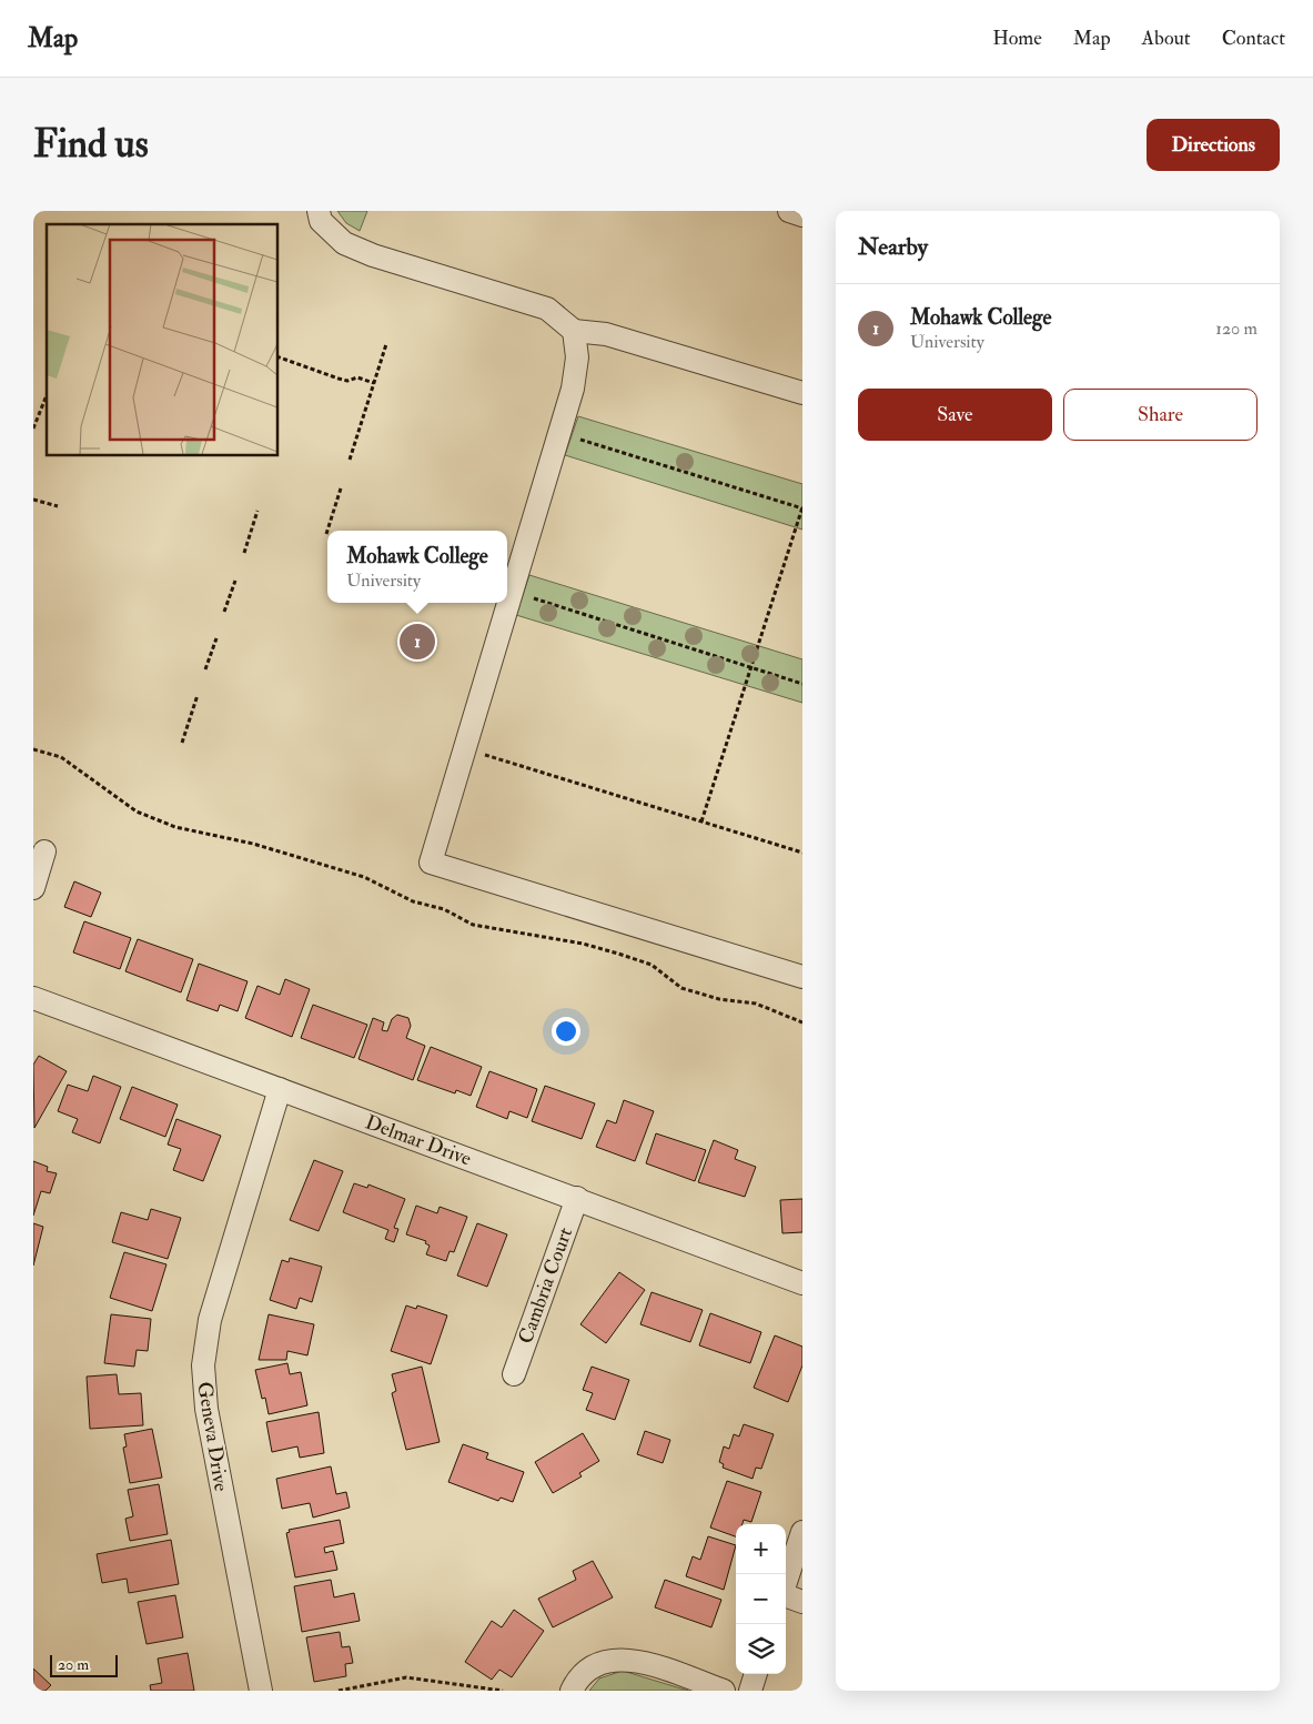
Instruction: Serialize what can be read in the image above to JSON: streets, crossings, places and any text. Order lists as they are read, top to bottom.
{
  "streets": {
    "street": ["Delmar Drive", "Cambria Court", "Geneva Drive"]
  },
  "crossings": [
    ["Delmar Drive", "Cambria Court"],
    ["Delmar Drive", "Geneva Drive"]
  ],
  "scale_bar": "20 m",
  "page": {
    "header": "Map",
    "nav": [
      "Home",
      "Map",
      "About",
      "Contact"
    ],
    "buttons": [
      "Directions",
      ["Save", "Share"]
    ],
    "title": "Find us",
    "heading": "Nearby",
    "list": [
      {
        "mark": "1",
        "name": "Mohawk College",
        "note": "University",
        "value": "120 m"
      }
    ],
    "popup": ["Mohawk College", "University"],
    "pins": "1",
    "map_buttons": ["+", "−"],
    "scale": "20 m"
  }
}
